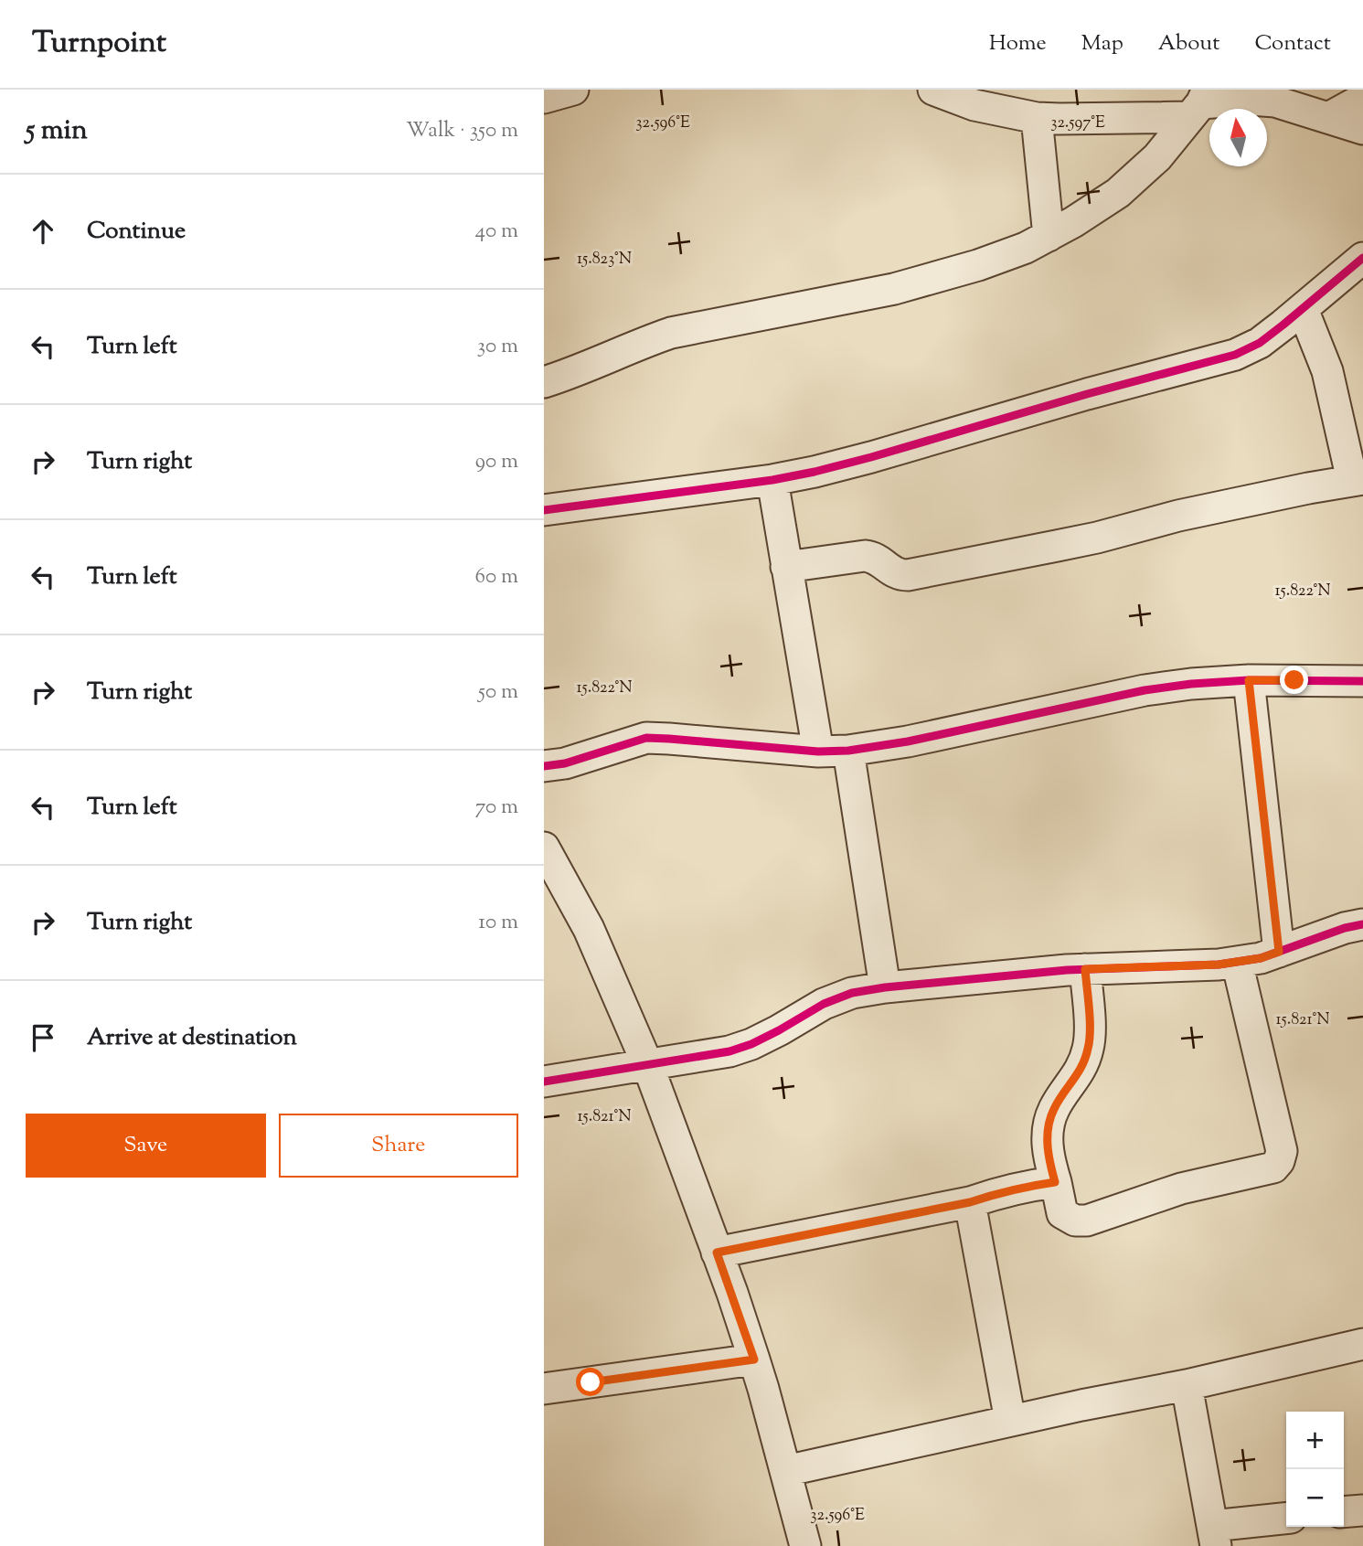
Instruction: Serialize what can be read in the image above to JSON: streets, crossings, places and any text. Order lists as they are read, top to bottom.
{
  "north": "top",
  "page": {
    "header": "Turnpoint",
    "nav": [
      "Home",
      "Map",
      "About",
      "Contact"
    ],
    "heading": ["5 min", "Walk · 350 m"],
    "list": [
      ["Continue", "40 m"],
      ["Turn left", "30 m"],
      ["Turn right", "90 m"],
      ["Turn left", "60 m"],
      ["Turn right", "50 m"],
      ["Turn left", "70 m"],
      ["Turn right", "10 m"],
      "Arrive at destination"
    ],
    "buttons": ["Save", "Share"],
    "map_buttons": ["+", "−"]
  },
  "coordinates": [
    "32.596°E",
    "32.597°E",
    "15.823°N",
    "15.822°N",
    "15.821°N"
  ]
}
